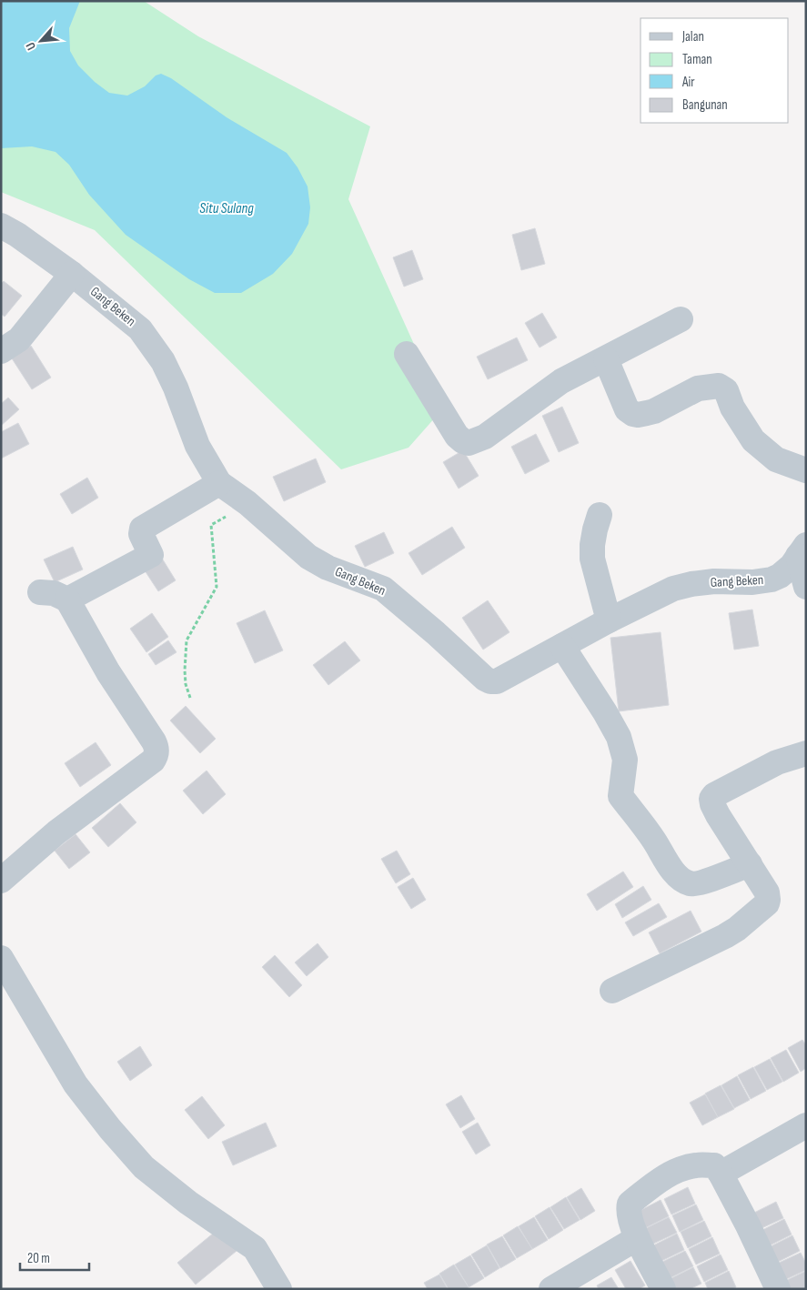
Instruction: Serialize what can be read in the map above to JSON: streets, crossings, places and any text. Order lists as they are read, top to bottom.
{
  "streets": {
    "street": ["Gang Beken"]
  },
  "water": ["Situ Sulang"],
  "legend": [
    "Jalan",
    "Taman",
    "Air",
    "Bangunan"
  ],
  "scale_bar": "20 m",
  "north": "bottom left"
}
